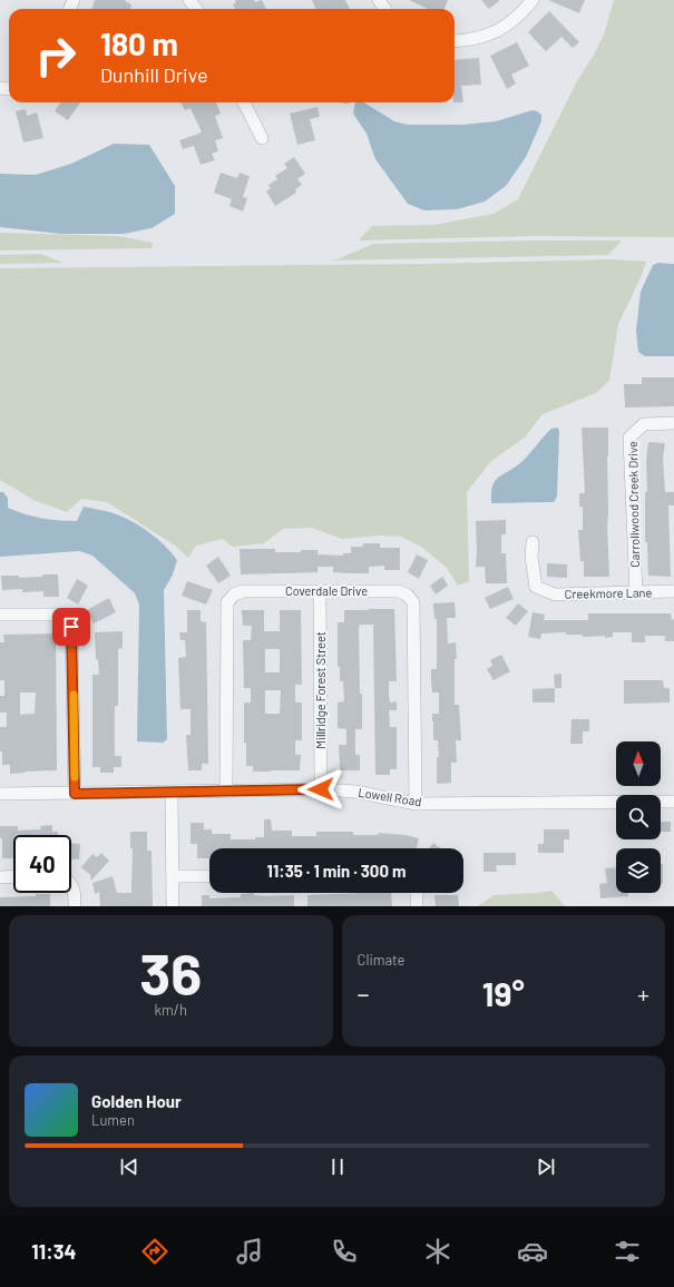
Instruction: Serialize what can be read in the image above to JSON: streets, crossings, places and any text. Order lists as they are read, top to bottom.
{
  "streets": {
    "street": [
      "Carrollwood Creek Drive",
      "Coverdale Drive",
      "Creekmore Lane",
      "Millridge Forest Street",
      "Lowell Road"
    ]
  },
  "crossings": [
    ["Carrollwood Creek Drive", "Creekmore Lane"],
    ["Coverdale Drive", "Millridge Forest Street"],
    ["Coverdale Drive", "Lowell Road"],
    ["Millridge Forest Street", "Lowell Road"]
  ],
  "north": "top",
  "page": {
    "turn": ["180 m", "Dunhill Drive"],
    "limit": "40",
    "trip": "11:35 · 1 min · 300 m",
    "tile": [
      ["36", "km/h"],
      "Climate"
    ],
    "heat": ["−", "19°", "+"],
    "song": ["Golden Hour", "Lumen"],
    "tabs": "11:34"
  }
}
